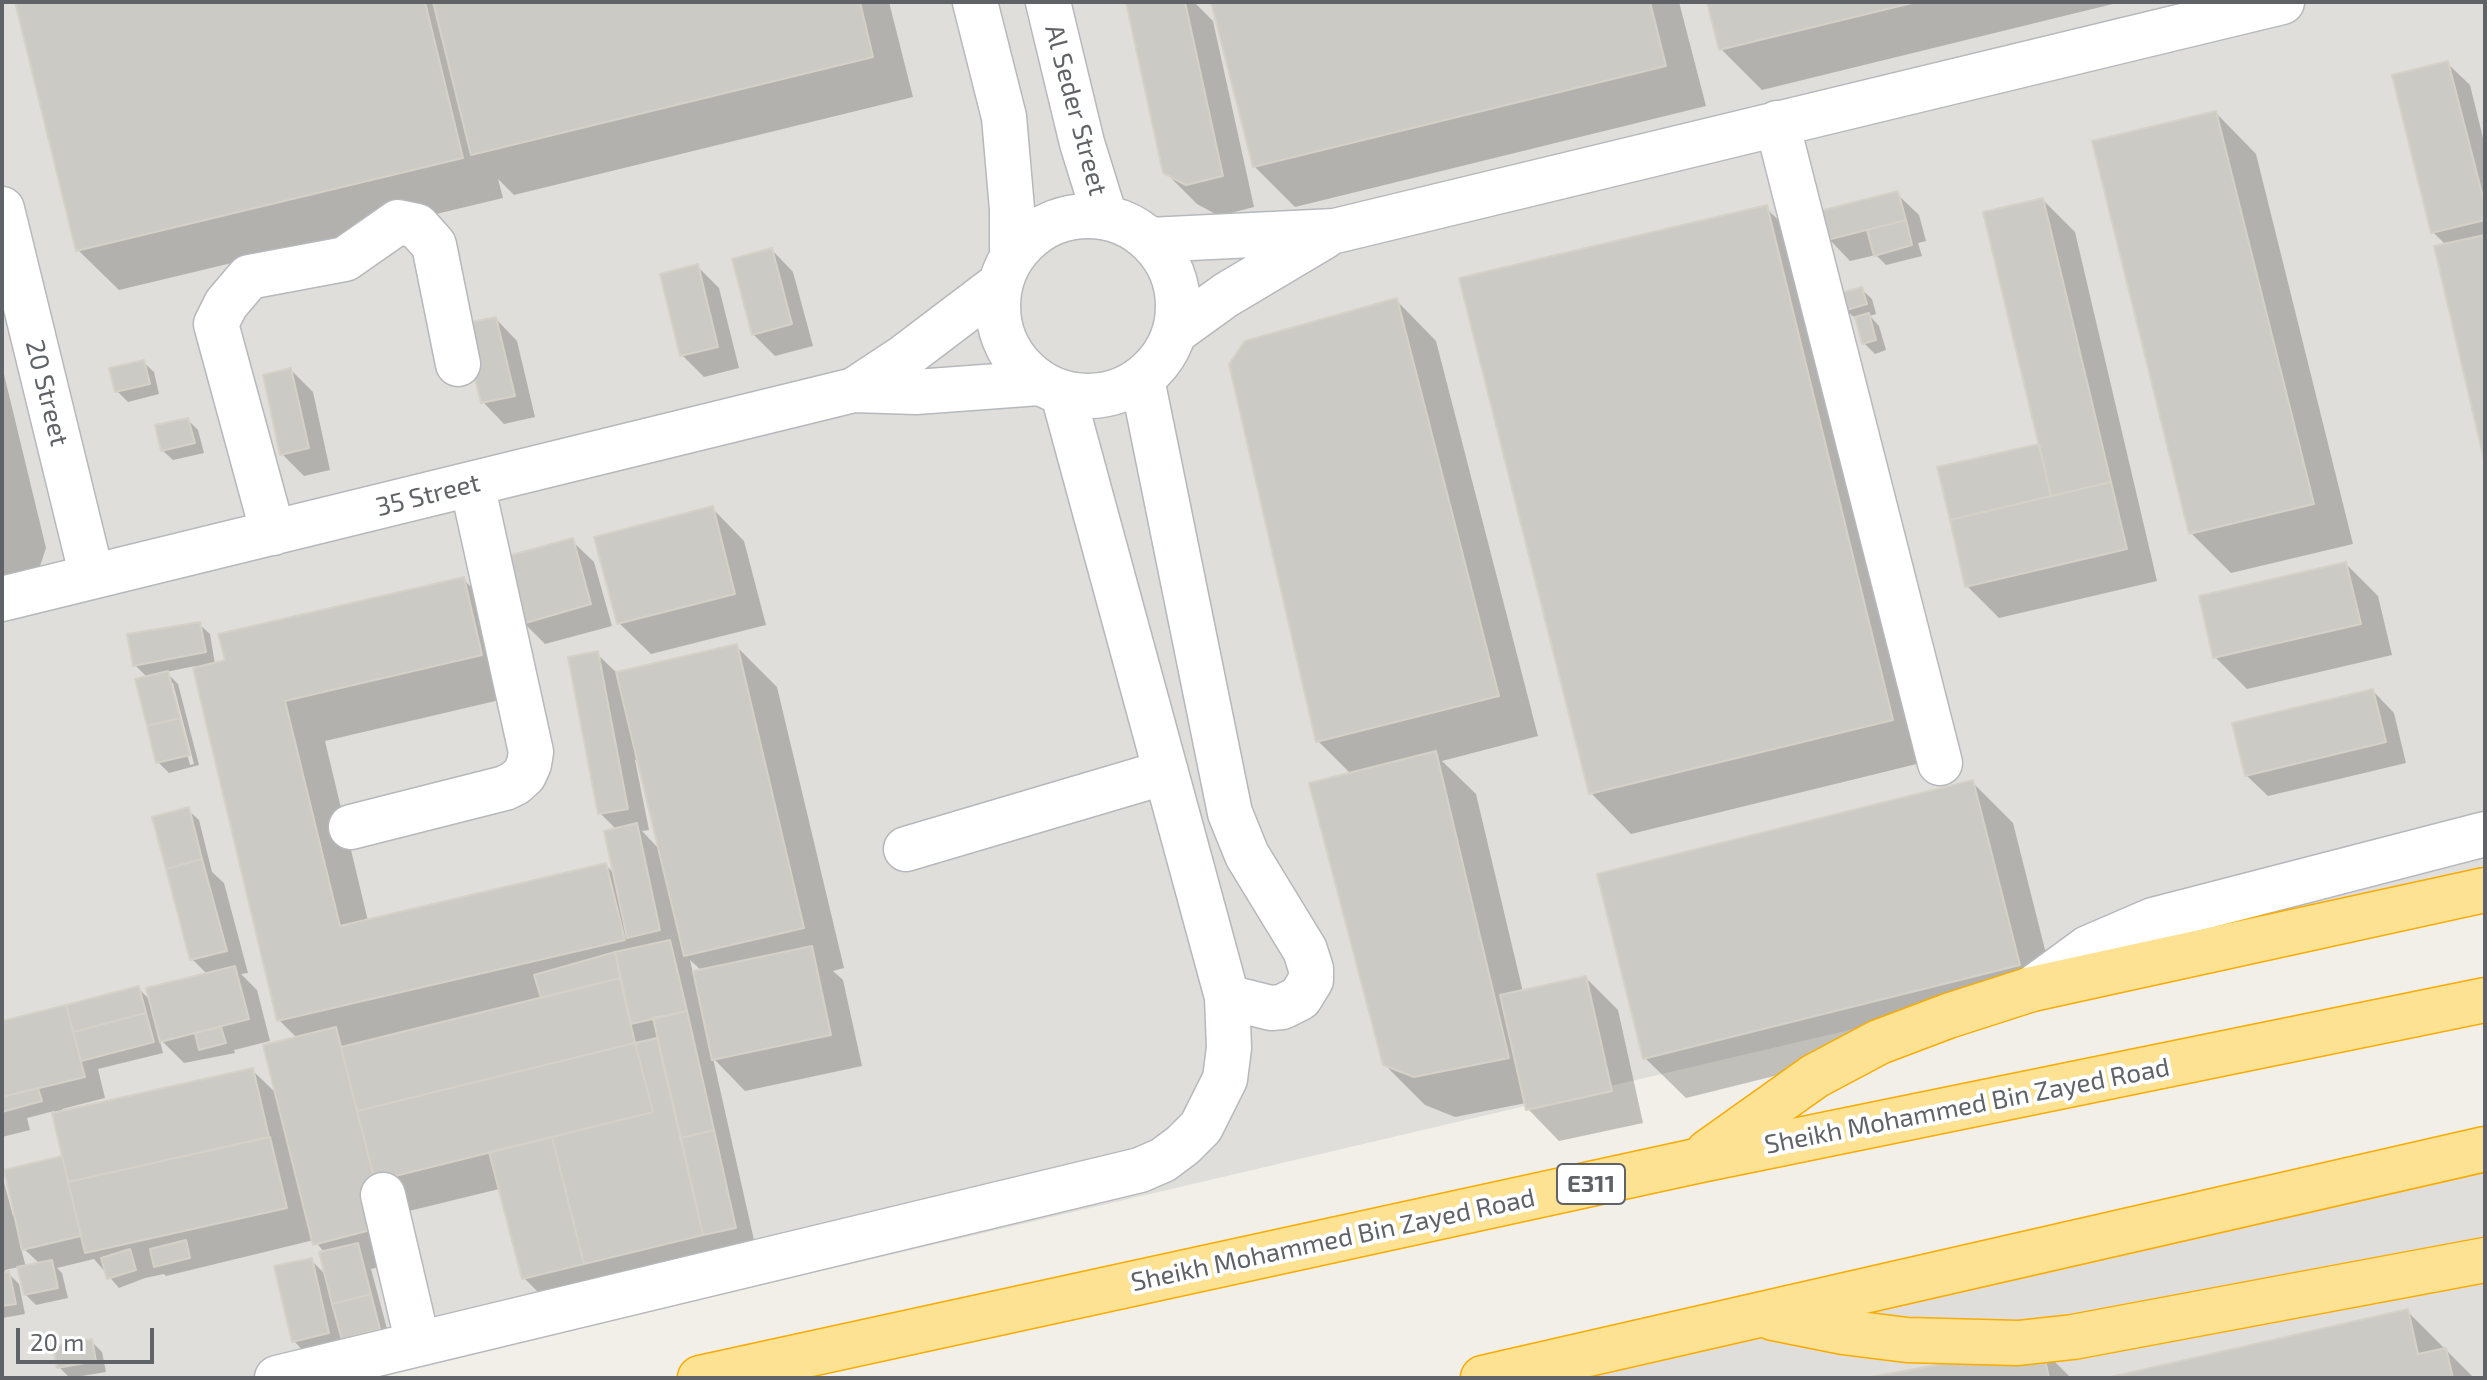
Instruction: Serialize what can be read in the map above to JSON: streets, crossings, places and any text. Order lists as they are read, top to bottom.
{
  "streets": {
    "highway": ["Sheikh Mohammed Bin Zayed Road", "E311"],
    "street": ["Al Seder Street", "20 Street", "35 Street"]
  },
  "crossings": [
    ["Al Seder Street", "35 Street"],
    ["20 Street", "35 Street"]
  ],
  "scale_bar": "20 m"
}
